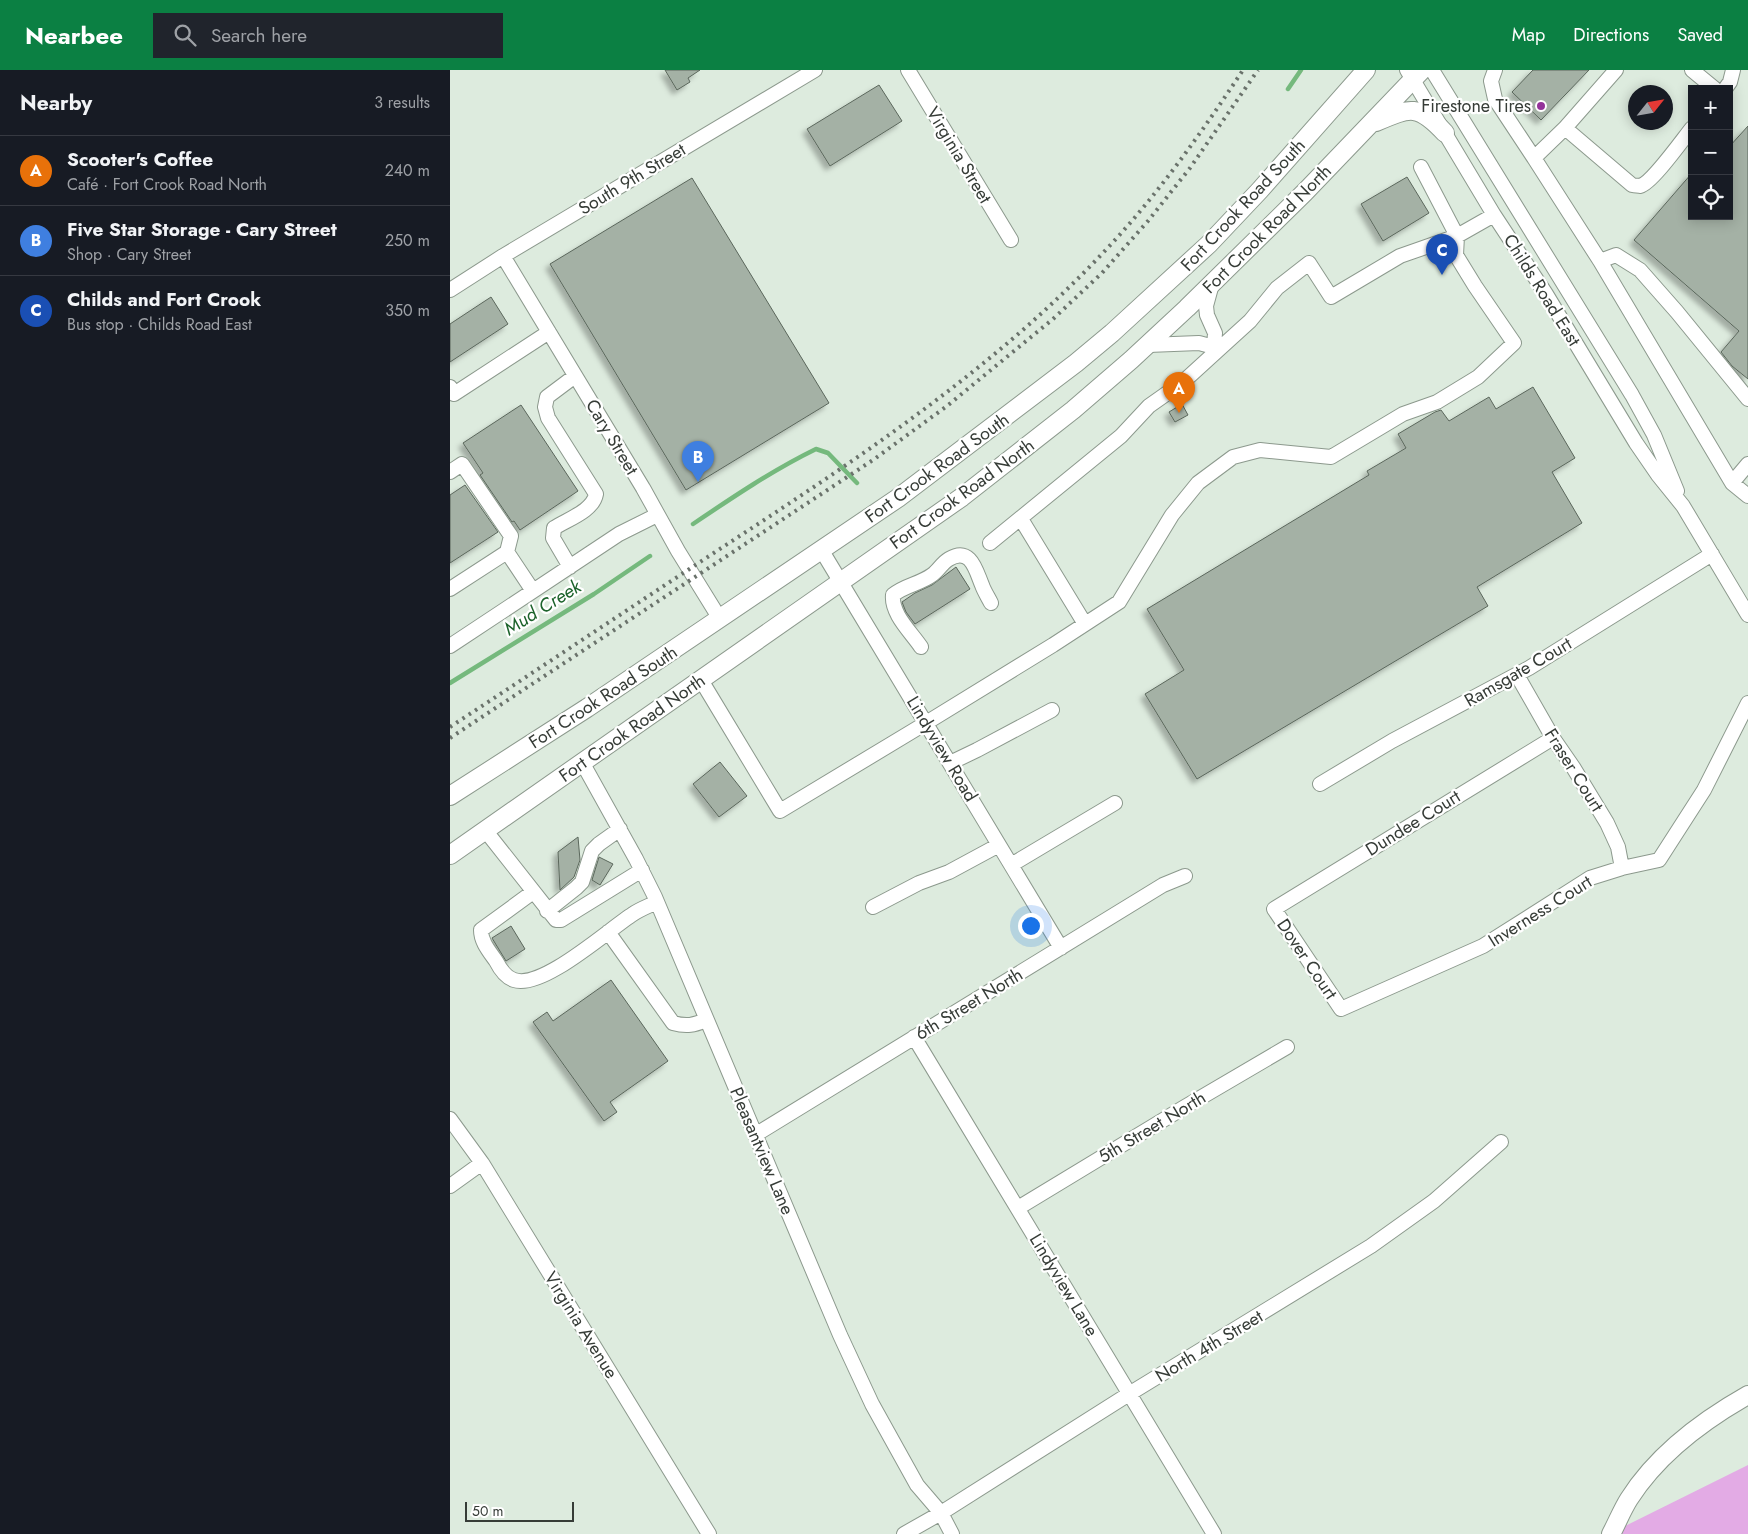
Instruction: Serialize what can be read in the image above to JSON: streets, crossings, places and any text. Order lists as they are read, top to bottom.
{
  "streets": {
    "main road": ["Fort Crook Road South", "Fort Crook Road North"],
    "street": [
      "Virginia Street",
      "South 9th Street",
      "Childs Road East",
      "Cary Street",
      "Ramsgate Court",
      "Lindyview Road",
      "Fraser Court",
      "Dundee Court",
      "Inverness Court",
      "Dover Court",
      "6th Street North",
      "5th Street North",
      "Pleasantview Lane",
      "Lindyview Lane",
      "Virginia Avenue",
      "North 4th Street"
    ]
  },
  "crossings": [
    ["South 9th Street", "Cary Street"],
    ["Fort Crook Road South", "Cary Street"],
    ["Fort Crook Road South", "Lindyview Road"],
    ["Fort Crook Road North", "Childs Road East"],
    ["Fort Crook Road North", "Lindyview Road"],
    ["Fort Crook Road North", "Pleasantview Lane"],
    ["Childs Road East", "Ramsgate Court"],
    ["Ramsgate Court", "Fraser Court"],
    ["Lindyview Road", "6th Street North"],
    ["Fraser Court", "Dundee Court"],
    ["Fraser Court", "Inverness Court"],
    ["Dundee Court", "Dover Court"],
    ["Inverness Court", "Dover Court"],
    ["6th Street North", "Pleasantview Lane"],
    ["6th Street North", "Lindyview Lane"],
    ["5th Street North", "Lindyview Lane"],
    ["Pleasantview Lane", "North 4th Street"],
    ["Lindyview Lane", "North 4th Street"]
  ],
  "water": ["Mud Creek"],
  "places": ["Firestone Tires"],
  "scale_bar": "50 m",
  "north": "top right",
  "page": {
    "header": "Nearbee",
    "search": "Search here",
    "nav": ["Map", "Directions", "Saved"],
    "heading": ["Nearby", "3 results"],
    "map_buttons": ["+", "−"],
    "list": [
      {
        "mark": "A",
        "name": "Scooter's Coffee",
        "note": "Café · Fort Crook Road North",
        "value": "240 m"
      },
      {
        "mark": "B",
        "name": "Five Star Storage - Cary Street",
        "note": "Shop · Cary Street",
        "value": "250 m"
      },
      {
        "mark": "C",
        "name": "Childs and Fort Crook",
        "note": "Bus stop · Childs Road East",
        "value": "350 m"
      }
    ],
    "pins": ["C", "A", "B"],
    "scale": "50 m"
  }
}
